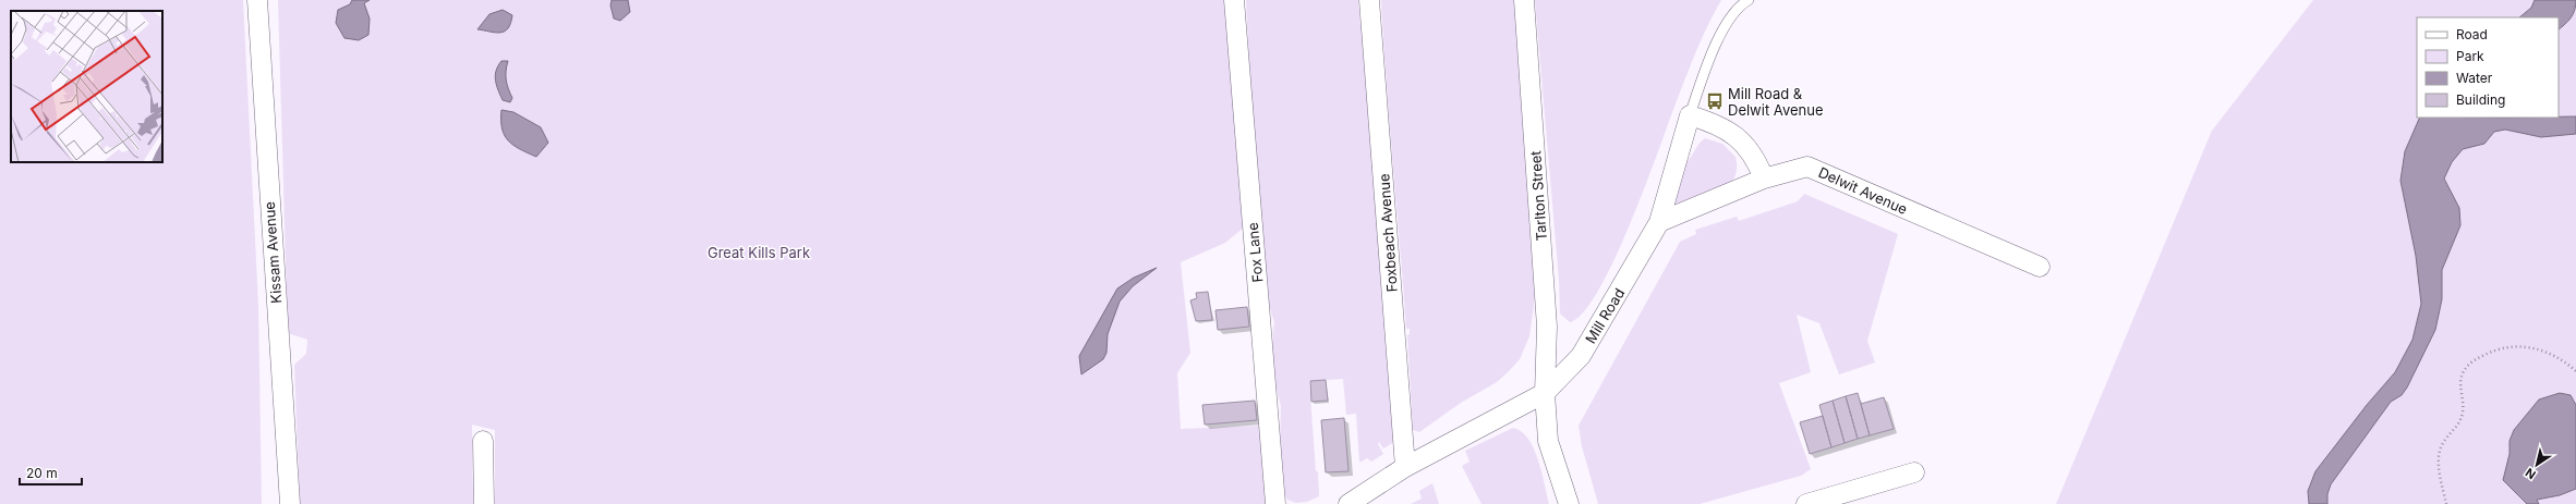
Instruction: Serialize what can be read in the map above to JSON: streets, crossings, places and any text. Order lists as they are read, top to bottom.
{
  "streets": {
    "street": [
      "Delwit Avenue",
      "Tarlton Street",
      "Foxbeach Avenue",
      "Kissam Avenue",
      "Fox Lane",
      "Mill Road"
    ]
  },
  "crossings": [
    ["Delwit Avenue", "Mill Road"],
    ["Tarlton Street", "Mill Road"],
    ["Foxbeach Avenue", "Mill Road"]
  ],
  "parks": ["Great Kills Park"],
  "places": {
    "bus stop": ["Mill Road & Delwit Avenue"]
  },
  "legend": [
    "Road",
    "Park",
    "Water",
    "Building"
  ],
  "scale_bar": "20 m",
  "north": "bottom left"
}
